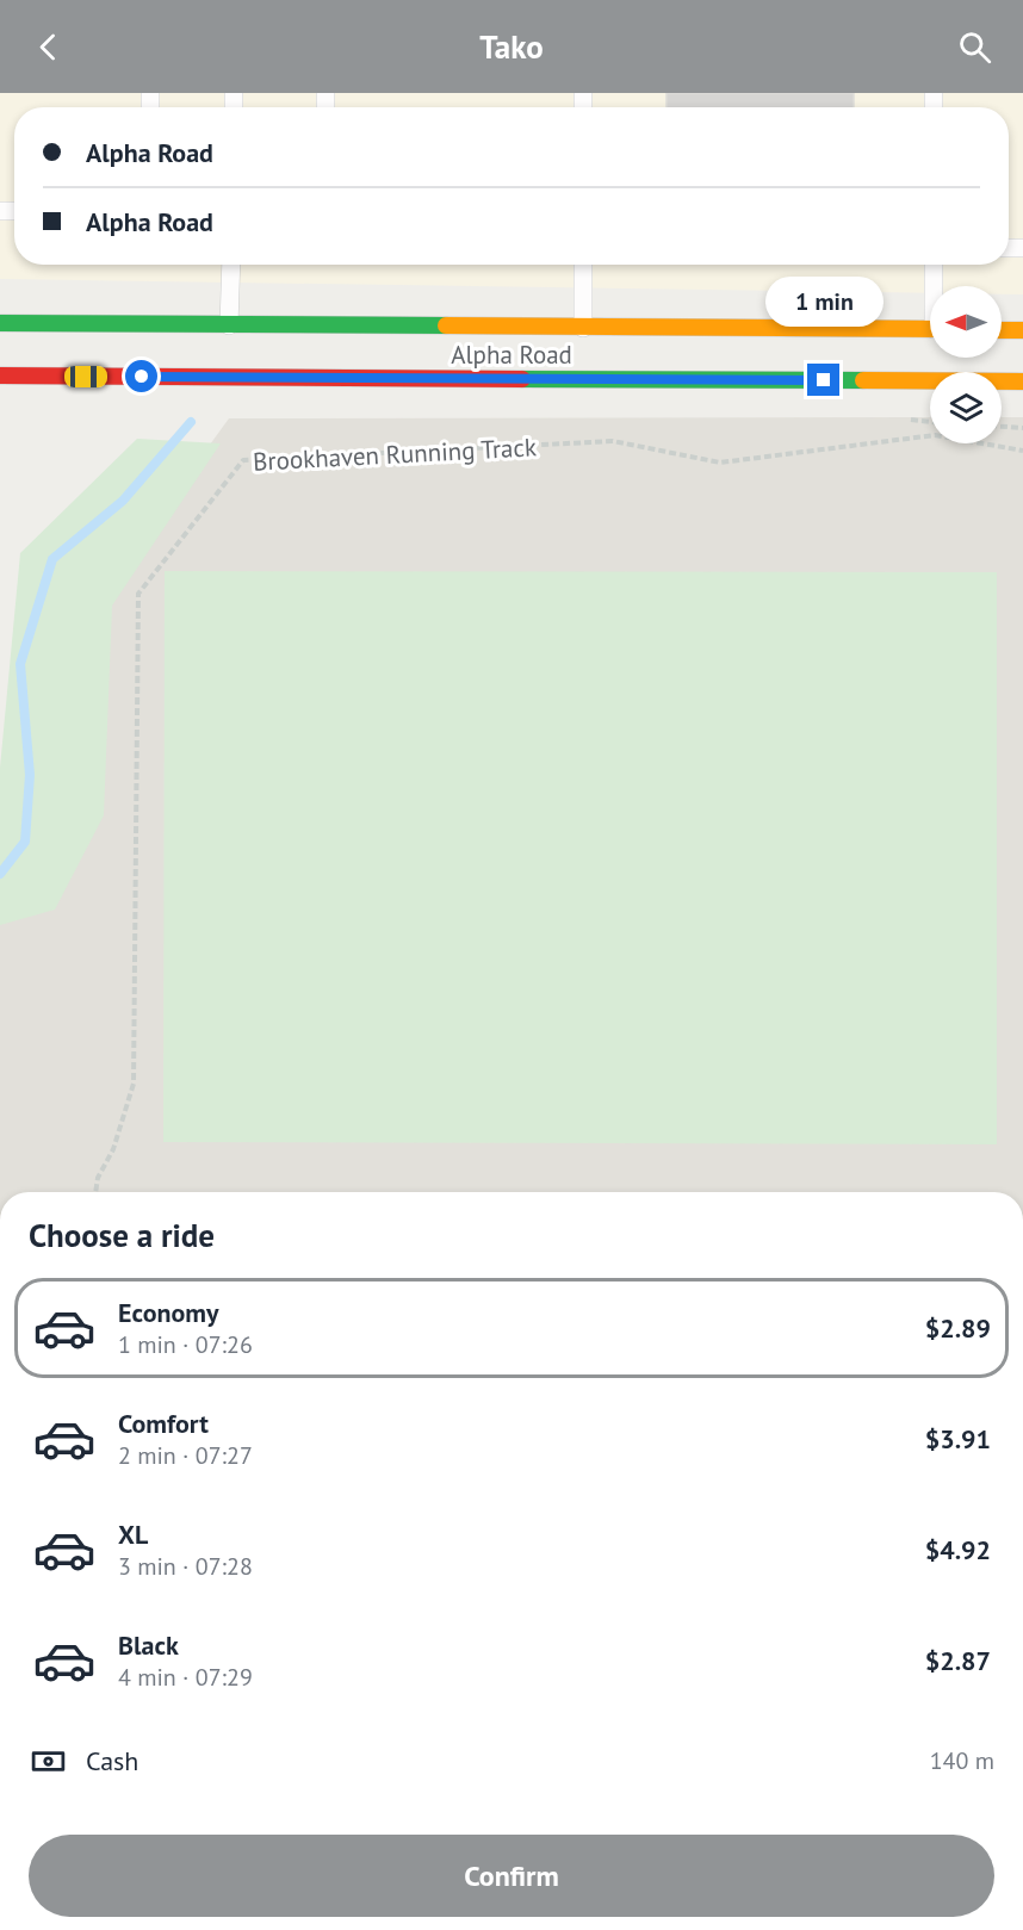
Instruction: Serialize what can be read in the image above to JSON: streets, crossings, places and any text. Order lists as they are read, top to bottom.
{
  "streets": {
    "street": ["Alpha Road"],
    "path": ["Brookhaven Running Track"]
  },
  "north": "left",
  "page": {
    "header": "Tako",
    "banner": ["Alpha Road", "Alpha Road"],
    "bubble": "1 min",
    "heading": "Choose a ride",
    "list": [
      {
        "name": "Economy",
        "note": "1 min · 07:26",
        "value": "$2.89"
      },
      {
        "name": "Comfort",
        "note": "2 min · 07:27",
        "value": "$3.91"
      },
      {
        "name": "XL",
        "note": "3 min · 07:28",
        "value": "$4.92"
      },
      {
        "name": "Black",
        "note": "4 min · 07:29",
        "value": "$2.87"
      }
    ],
    "pay": ["Cash", "140 m"],
    "buttons": "Confirm"
  }
}
